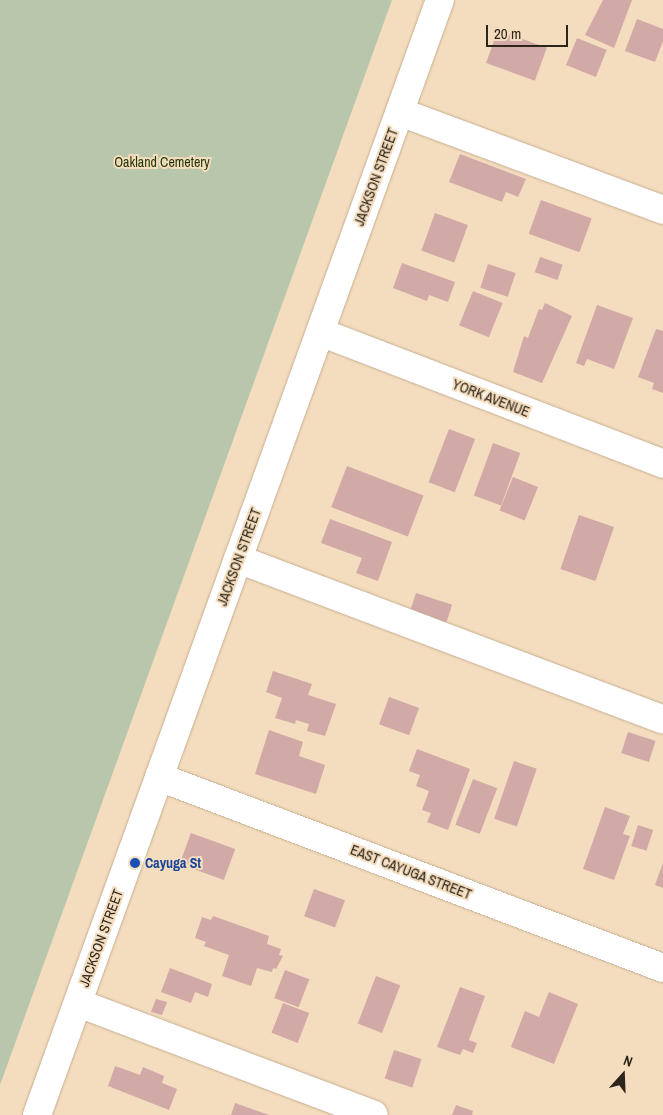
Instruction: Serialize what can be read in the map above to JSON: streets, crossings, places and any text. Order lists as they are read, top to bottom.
{
  "streets": {
    "street": ["JACKSON STREET", "YORK AVENUE", "EAST CAYUGA STREET"]
  },
  "crossings": [
    ["JACKSON STREET", "YORK AVENUE"],
    ["JACKSON STREET", "EAST CAYUGA STREET"]
  ],
  "parks": ["Oakland Cemetery"],
  "places": ["Cayuga St"],
  "scale_bar": "20 m",
  "north": "top"
}
